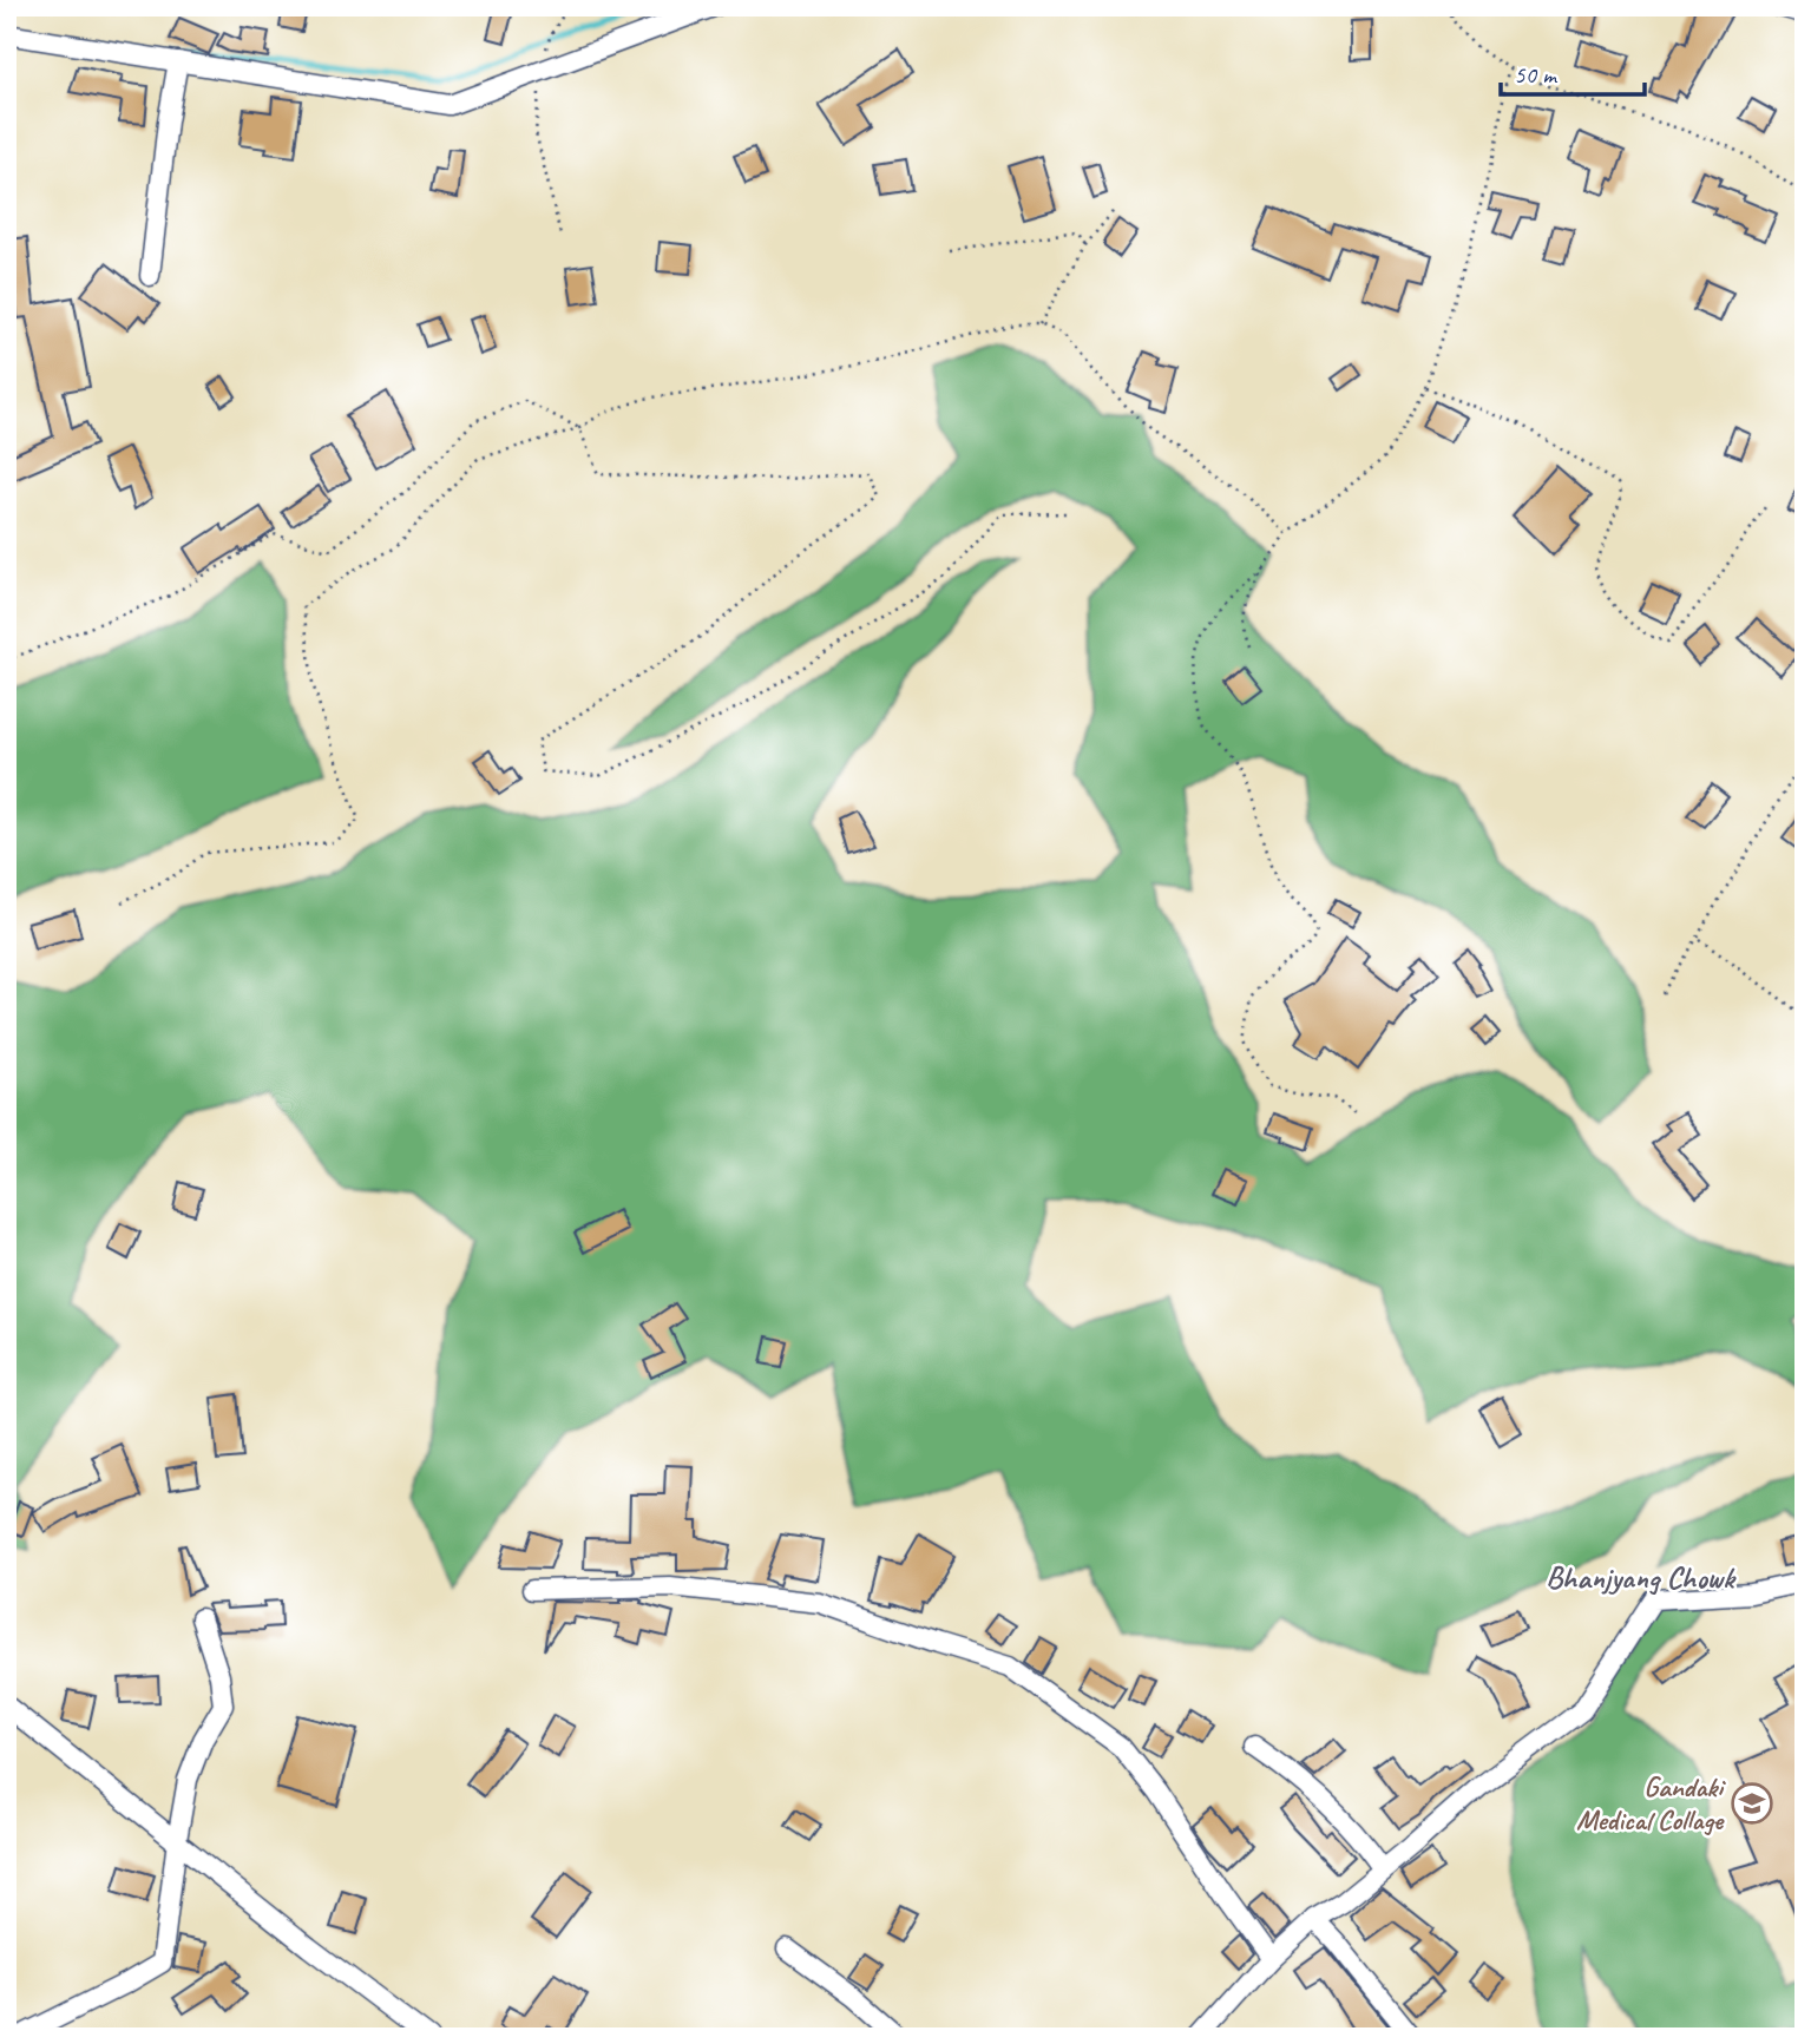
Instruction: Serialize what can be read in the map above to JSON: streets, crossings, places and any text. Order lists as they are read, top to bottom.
{
  "districts": ["Bhanjyang Chowk"],
  "places": {
    "school or university": ["Gandaki Medical Collage"]
  },
  "scale_bar": "50 m"
}
